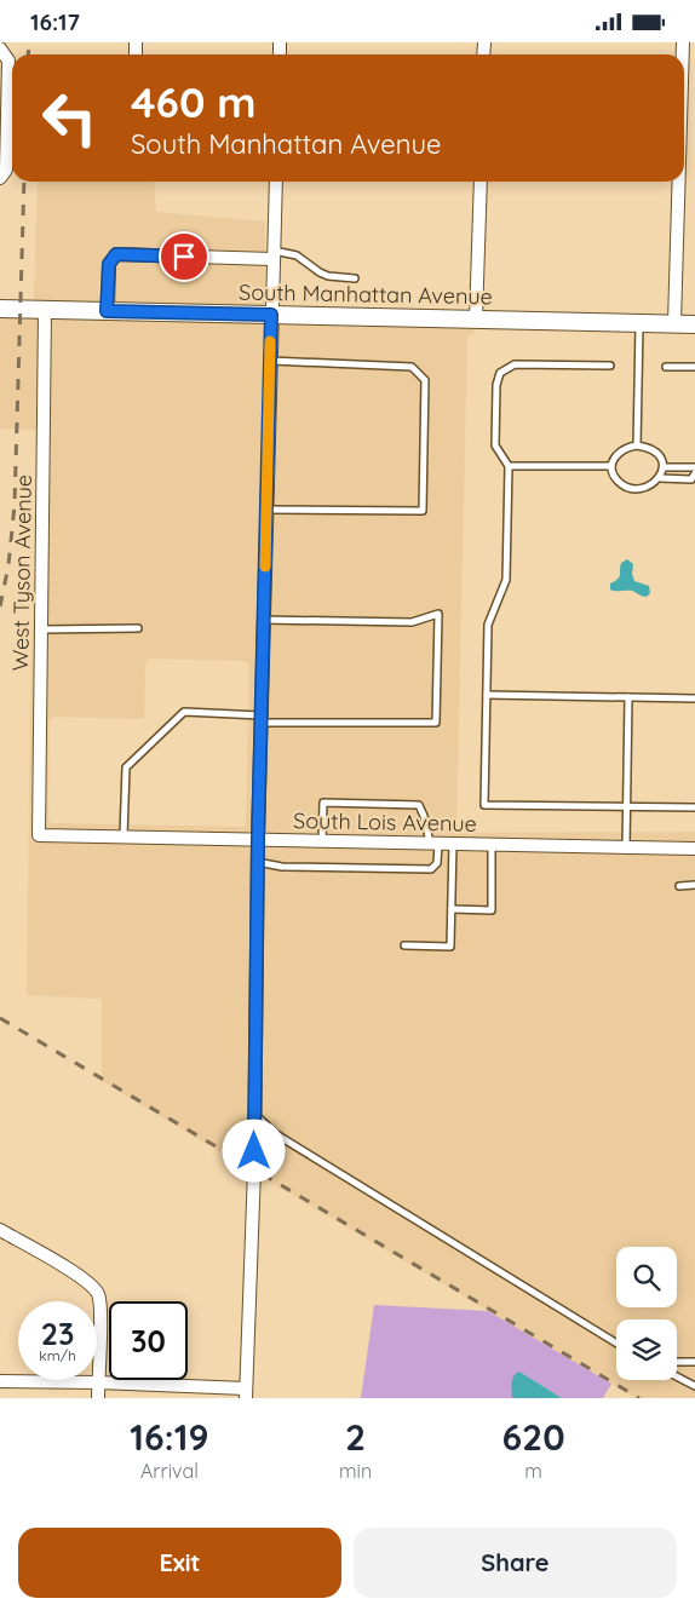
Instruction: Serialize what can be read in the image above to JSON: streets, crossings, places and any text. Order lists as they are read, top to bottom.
{
  "streets": {
    "street": ["South Manhattan Avenue", "West Tyson Avenue", "South Lois Avenue"]
  },
  "crossings": [
    ["South Manhattan Avenue", "West Tyson Avenue"],
    ["West Tyson Avenue", "South Lois Avenue"]
  ],
  "page": {
    "status": "16:17",
    "turn": ["460 m", "South Manhattan Avenue"],
    "speed": "23 km/h",
    "limit": "30",
    "eta": [
      "16:19",
      "Arrival",
      "2",
      "min",
      "620",
      "m"
    ],
    "buttons": ["Exit", "Share"]
  }
}
